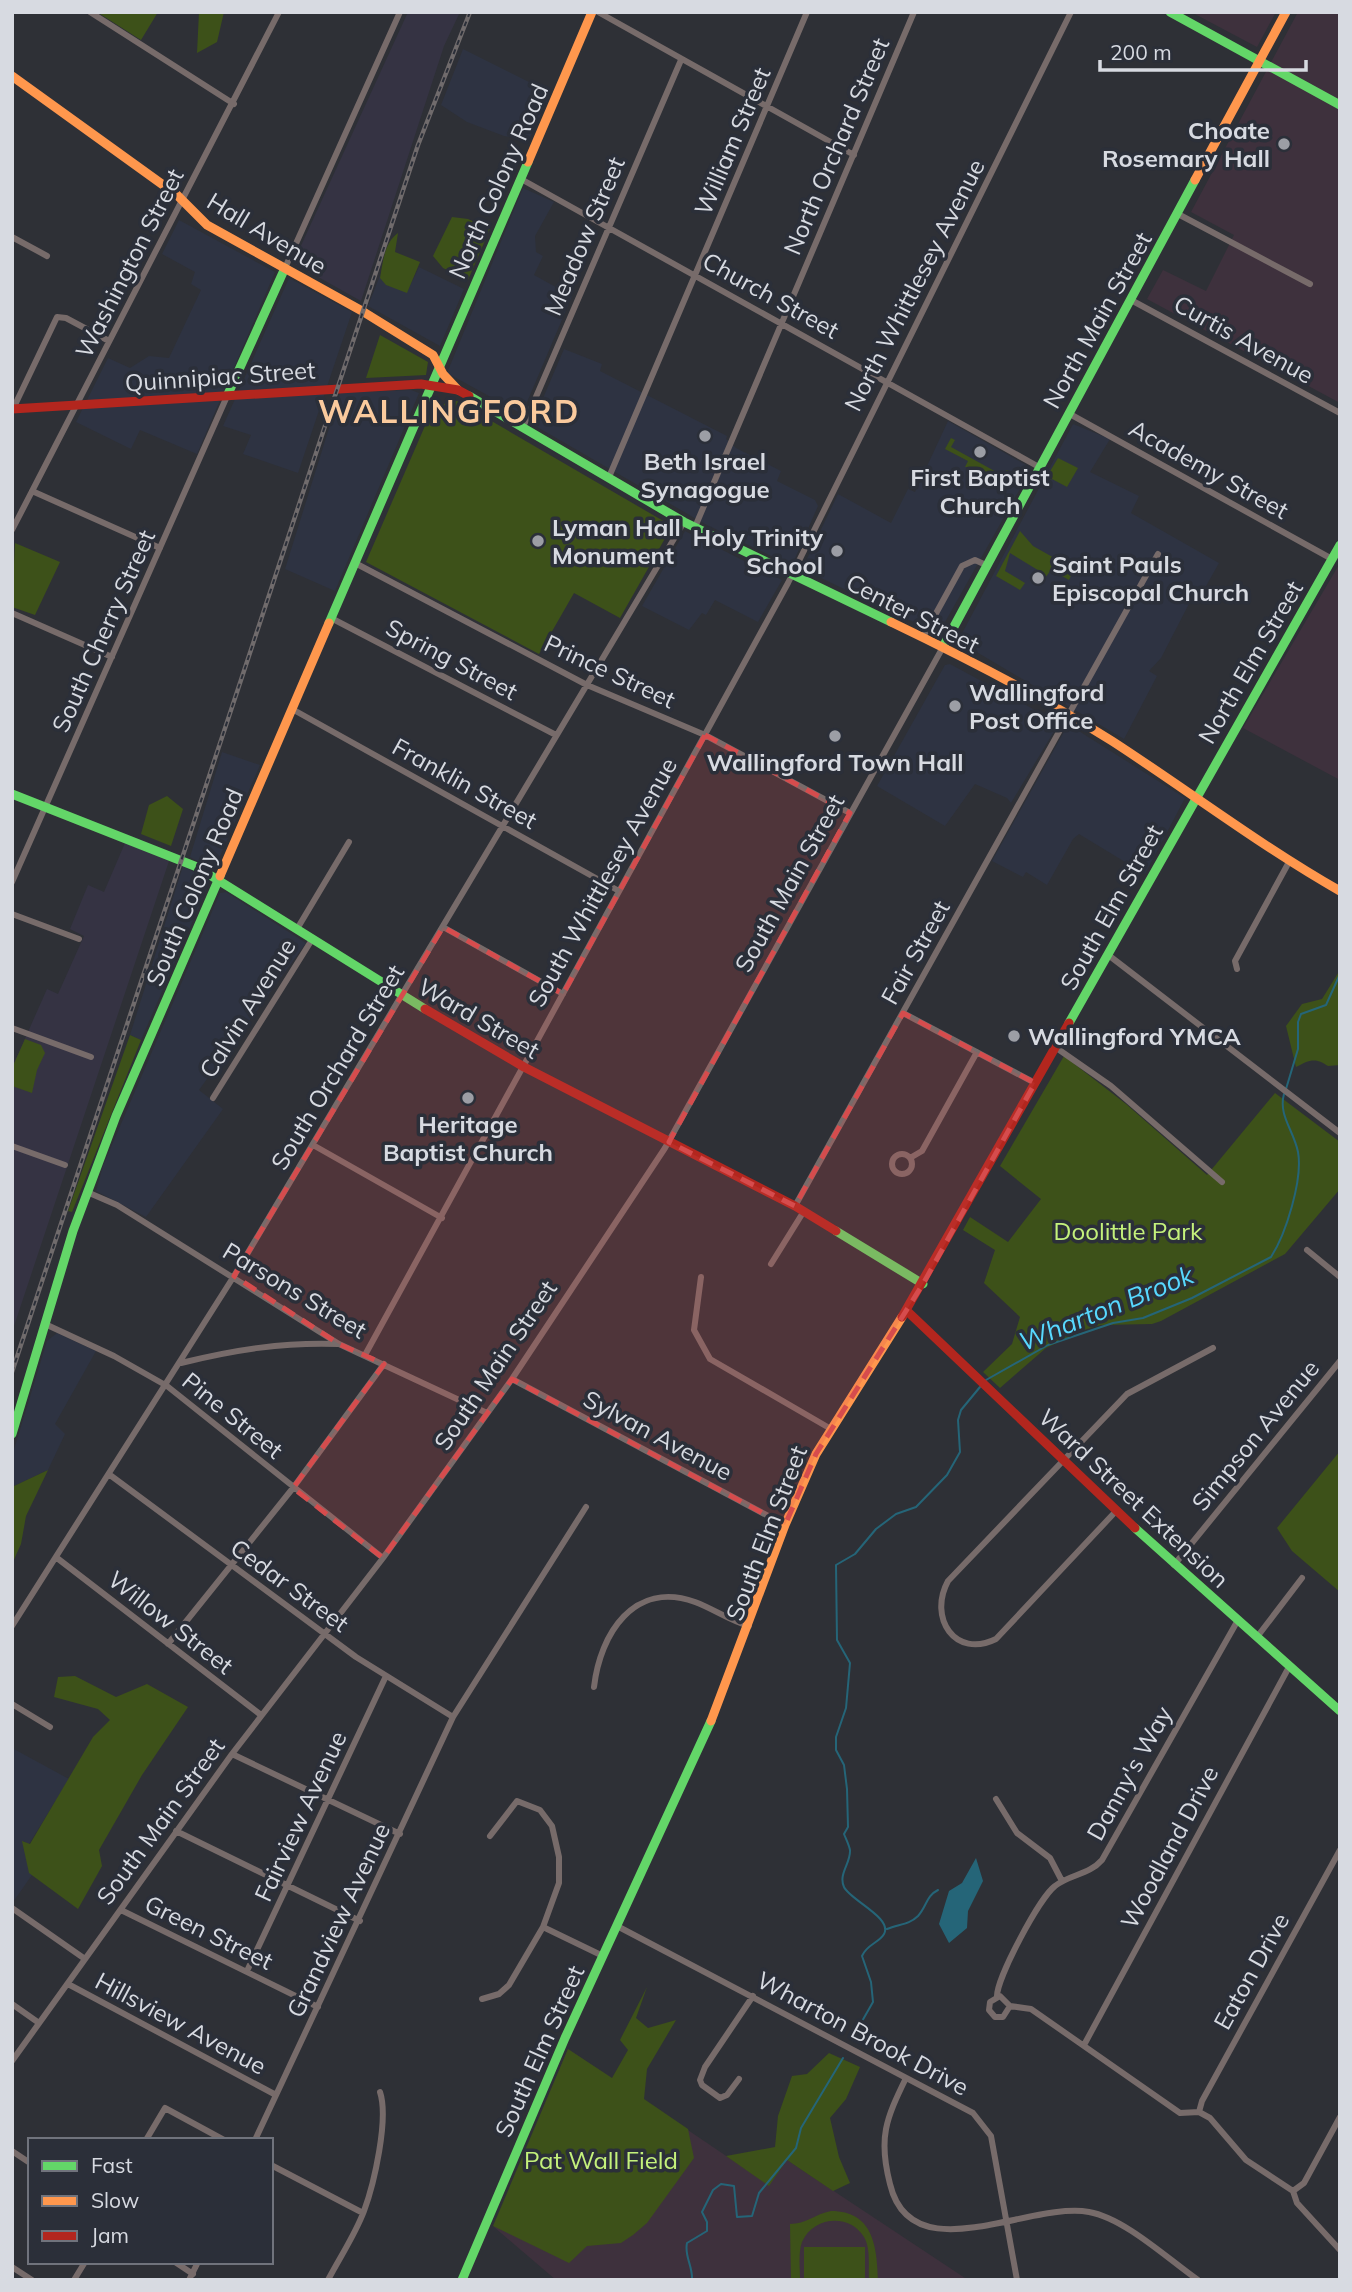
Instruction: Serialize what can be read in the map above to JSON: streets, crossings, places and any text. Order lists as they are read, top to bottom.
{
  "streets": {
    "main road": [
      "North Colony Road",
      "Hall Avenue",
      "North Main Street",
      "Quinnipiac Street",
      "Center Street",
      "North Elm Street",
      "South Colony Road",
      "South Elm Street",
      "Ward Street",
      "Ward Street Extension"
    ],
    "street": [
      "William Street",
      "North Orchard Street",
      "Meadow Street",
      "Washington Street",
      "North Whittlesey Avenue",
      "Church Street",
      "Curtis Avenue",
      "Academy Street",
      "South Cherry Street",
      "Spring Street",
      "Prince Street",
      "Franklin Street",
      "South Whittlesey Avenue",
      "South Main Street",
      "Fair Street",
      "Calvin Avenue",
      "South Orchard Street",
      "Parsons Street",
      "Pine Street",
      "Sylvan Avenue",
      "Simpson Avenue",
      "Cedar Street",
      "Willow Street",
      "Danny's Way",
      "Fairview Avenue",
      "Woodland Drive",
      "Grandview Avenue",
      "Green Street",
      "Eaton Drive",
      "Hillsview Avenue",
      "Wharton Brook Drive"
    ]
  },
  "crossings": [
    ["William Street", "Church Street"],
    ["William Street", "Center Street"],
    ["North Orchard Street", "Church Street"],
    ["North Orchard Street", "Center Street"],
    ["North Colony Road", "Hall Avenue"],
    ["North Colony Road", "Church Street"],
    ["North Colony Road", "Center Street"],
    ["North Colony Road", "South Colony Road"],
    ["Hall Avenue", "Washington Street"],
    ["Hall Avenue", "Center Street"],
    ["Hall Avenue", "South Colony Road"],
    ["Meadow Street", "Church Street"],
    ["Meadow Street", "Center Street"],
    ["Washington Street", "Quinnipiac Street"],
    ["North Whittlesey Avenue", "Church Street"],
    ["North Whittlesey Avenue", "Center Street"],
    ["North Whittlesey Avenue", "South Whittlesey Avenue"],
    ["Church Street", "North Main Street"],
    ["North Main Street", "Curtis Avenue"],
    ["North Main Street", "Academy Street"],
    ["North Main Street", "Center Street"],
    ["North Main Street", "South Main Street"],
    ["Quinnipiac Street", "Center Street"],
    ["Quinnipiac Street", "South Cherry Street"],
    ["Quinnipiac Street", "South Colony Road"],
    ["Academy Street", "North Elm Street"],
    ["Center Street", "North Elm Street"],
    ["Center Street", "South Whittlesey Avenue"],
    ["Center Street", "South Main Street"],
    ["Center Street", "South Colony Road"],
    ["Center Street", "South Elm Street"],
    ["Center Street", "Fair Street"],
    ["Center Street", "South Orchard Street"],
    ["South Cherry Street", "Ward Street"],
    ["Spring Street", "South Colony Road"],
    ["Spring Street", "South Orchard Street"],
    ["North Elm Street", "South Elm Street"],
    ["Prince Street", "South Whittlesey Avenue"],
    ["Prince Street", "South Main Street"],
    ["Prince Street", "South Colony Road"],
    ["Prince Street", "South Orchard Street"],
    ["Franklin Street", "South Whittlesey Avenue"],
    ["Franklin Street", "South Colony Road"],
    ["Franklin Street", "South Orchard Street"],
    ["South Whittlesey Avenue", "Ward Street"],
    ["South Whittlesey Avenue", "Parsons Street"],
    ["South Main Street", "Ward Street"],
    ["South Main Street", "Parsons Street"],
    ["South Main Street", "Pine Street"],
    ["South Main Street", "Sylvan Avenue"],
    ["South Main Street", "Cedar Street"],
    ["South Main Street", "Willow Street"],
    ["South Main Street", "Green Street"],
    ["South Main Street", "Hillsview Avenue"],
    ["South Colony Road", "Ward Street"],
    ["South Colony Road", "Parsons Street"],
    ["South Colony Road", "Pine Street"],
    ["South Elm Street", "Ward Street"],
    ["South Elm Street", "Sylvan Avenue"],
    ["South Elm Street", "Ward Street Extension"],
    ["South Elm Street", "Wharton Brook Drive"],
    ["Fair Street", "Ward Street"],
    ["Calvin Avenue", "Ward Street"],
    ["Ward Street", "South Orchard Street"],
    ["South Orchard Street", "Parsons Street"],
    ["South Orchard Street", "Pine Street"],
    ["South Orchard Street", "Cedar Street"],
    ["South Orchard Street", "Willow Street"],
    ["Simpson Avenue", "Ward Street Extension"],
    ["Ward Street Extension", "Danny's Way"],
    ["Ward Street Extension", "Woodland Drive"],
    ["Cedar Street", "Fairview Avenue"],
    ["Cedar Street", "Grandview Avenue"],
    ["Fairview Avenue", "Green Street"],
    ["Grandview Avenue", "Green Street"],
    ["Grandview Avenue", "Hillsview Avenue"]
  ],
  "districts": ["WALLINGFORD"],
  "water": ["Wharton Brook"],
  "parks": ["Doolittle Park", "Pat Wall Field"],
  "places": [
    "Choate Rosemary Hall",
    "Beth Israel Synagogue",
    "First Baptist Church",
    "Lyman Hall Monument",
    "Holy Trinity School",
    "Saint Pauls Episcopal Church",
    "Wallingford Post Office",
    "Wallingford Town Hall",
    "Wallingford YMCA",
    "Heritage Baptist Church"
  ],
  "legend": ["Fast", "Slow", "Jam"],
  "scale_bar": "200 m"
}
